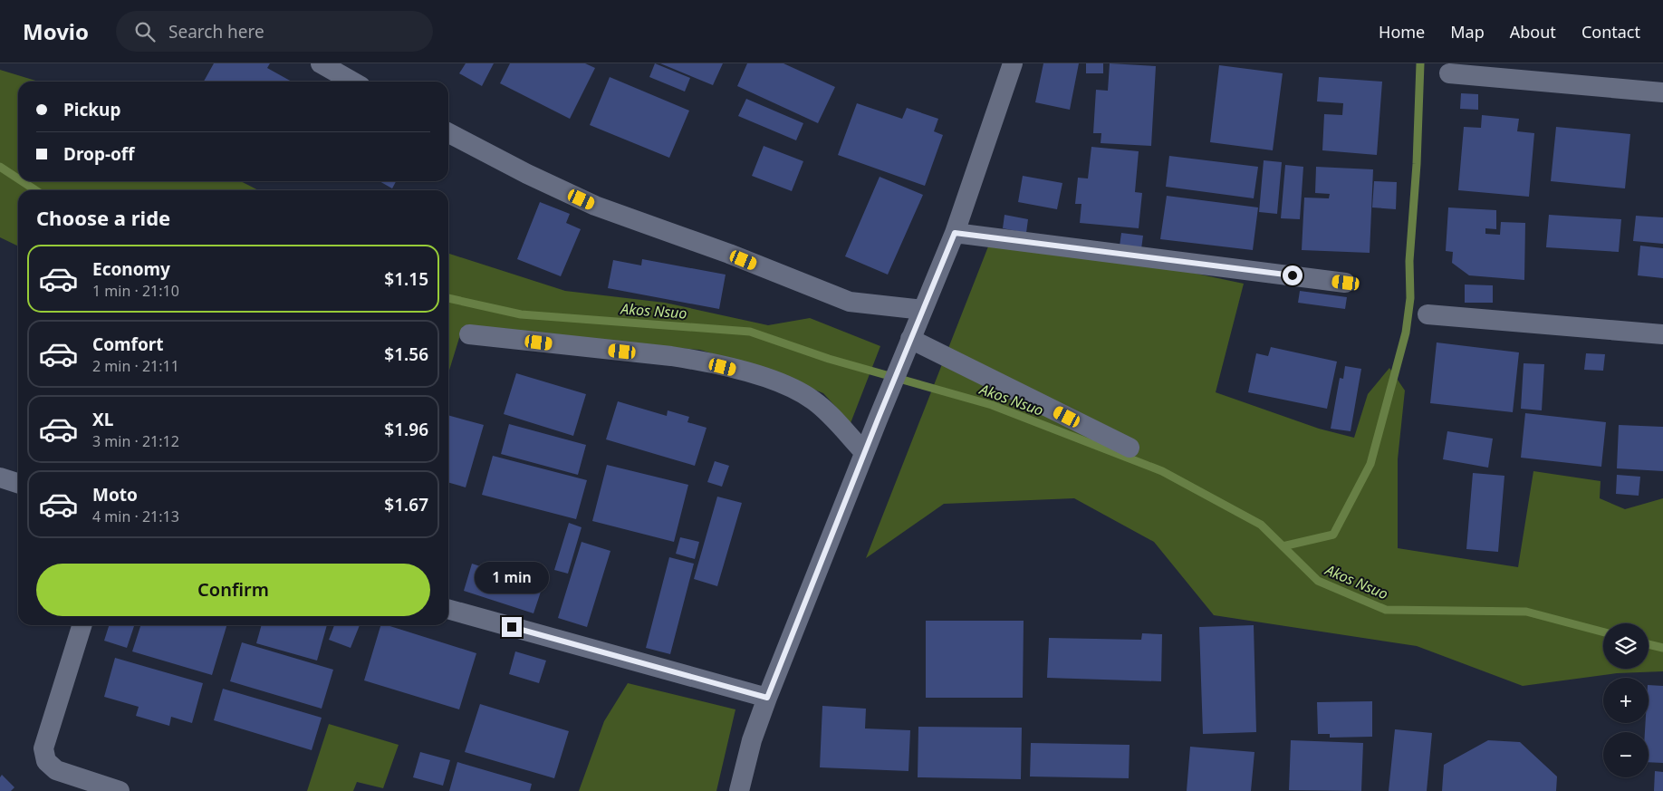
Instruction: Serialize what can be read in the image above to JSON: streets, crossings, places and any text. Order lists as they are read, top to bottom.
{
  "water": ["Akos Nsuo"],
  "page": {
    "header": "Movio",
    "search": "Search here",
    "nav": [
      "Home",
      "Map",
      "About",
      "Contact"
    ],
    "banner": ["Pickup", "Drop-off"],
    "heading": "Choose a ride",
    "list": [
      {
        "name": "Economy",
        "note": "1 min · 21:10",
        "value": "$1.15"
      },
      {
        "name": "Comfort",
        "note": "2 min · 21:11",
        "value": "$1.56"
      },
      {
        "name": "XL",
        "note": "3 min · 21:12",
        "value": "$1.96"
      },
      {
        "name": "Moto",
        "note": "4 min · 21:13",
        "value": "$1.67"
      }
    ],
    "buttons": "Confirm",
    "bubble": "1 min",
    "map_buttons": ["+", "−"]
  }
}
